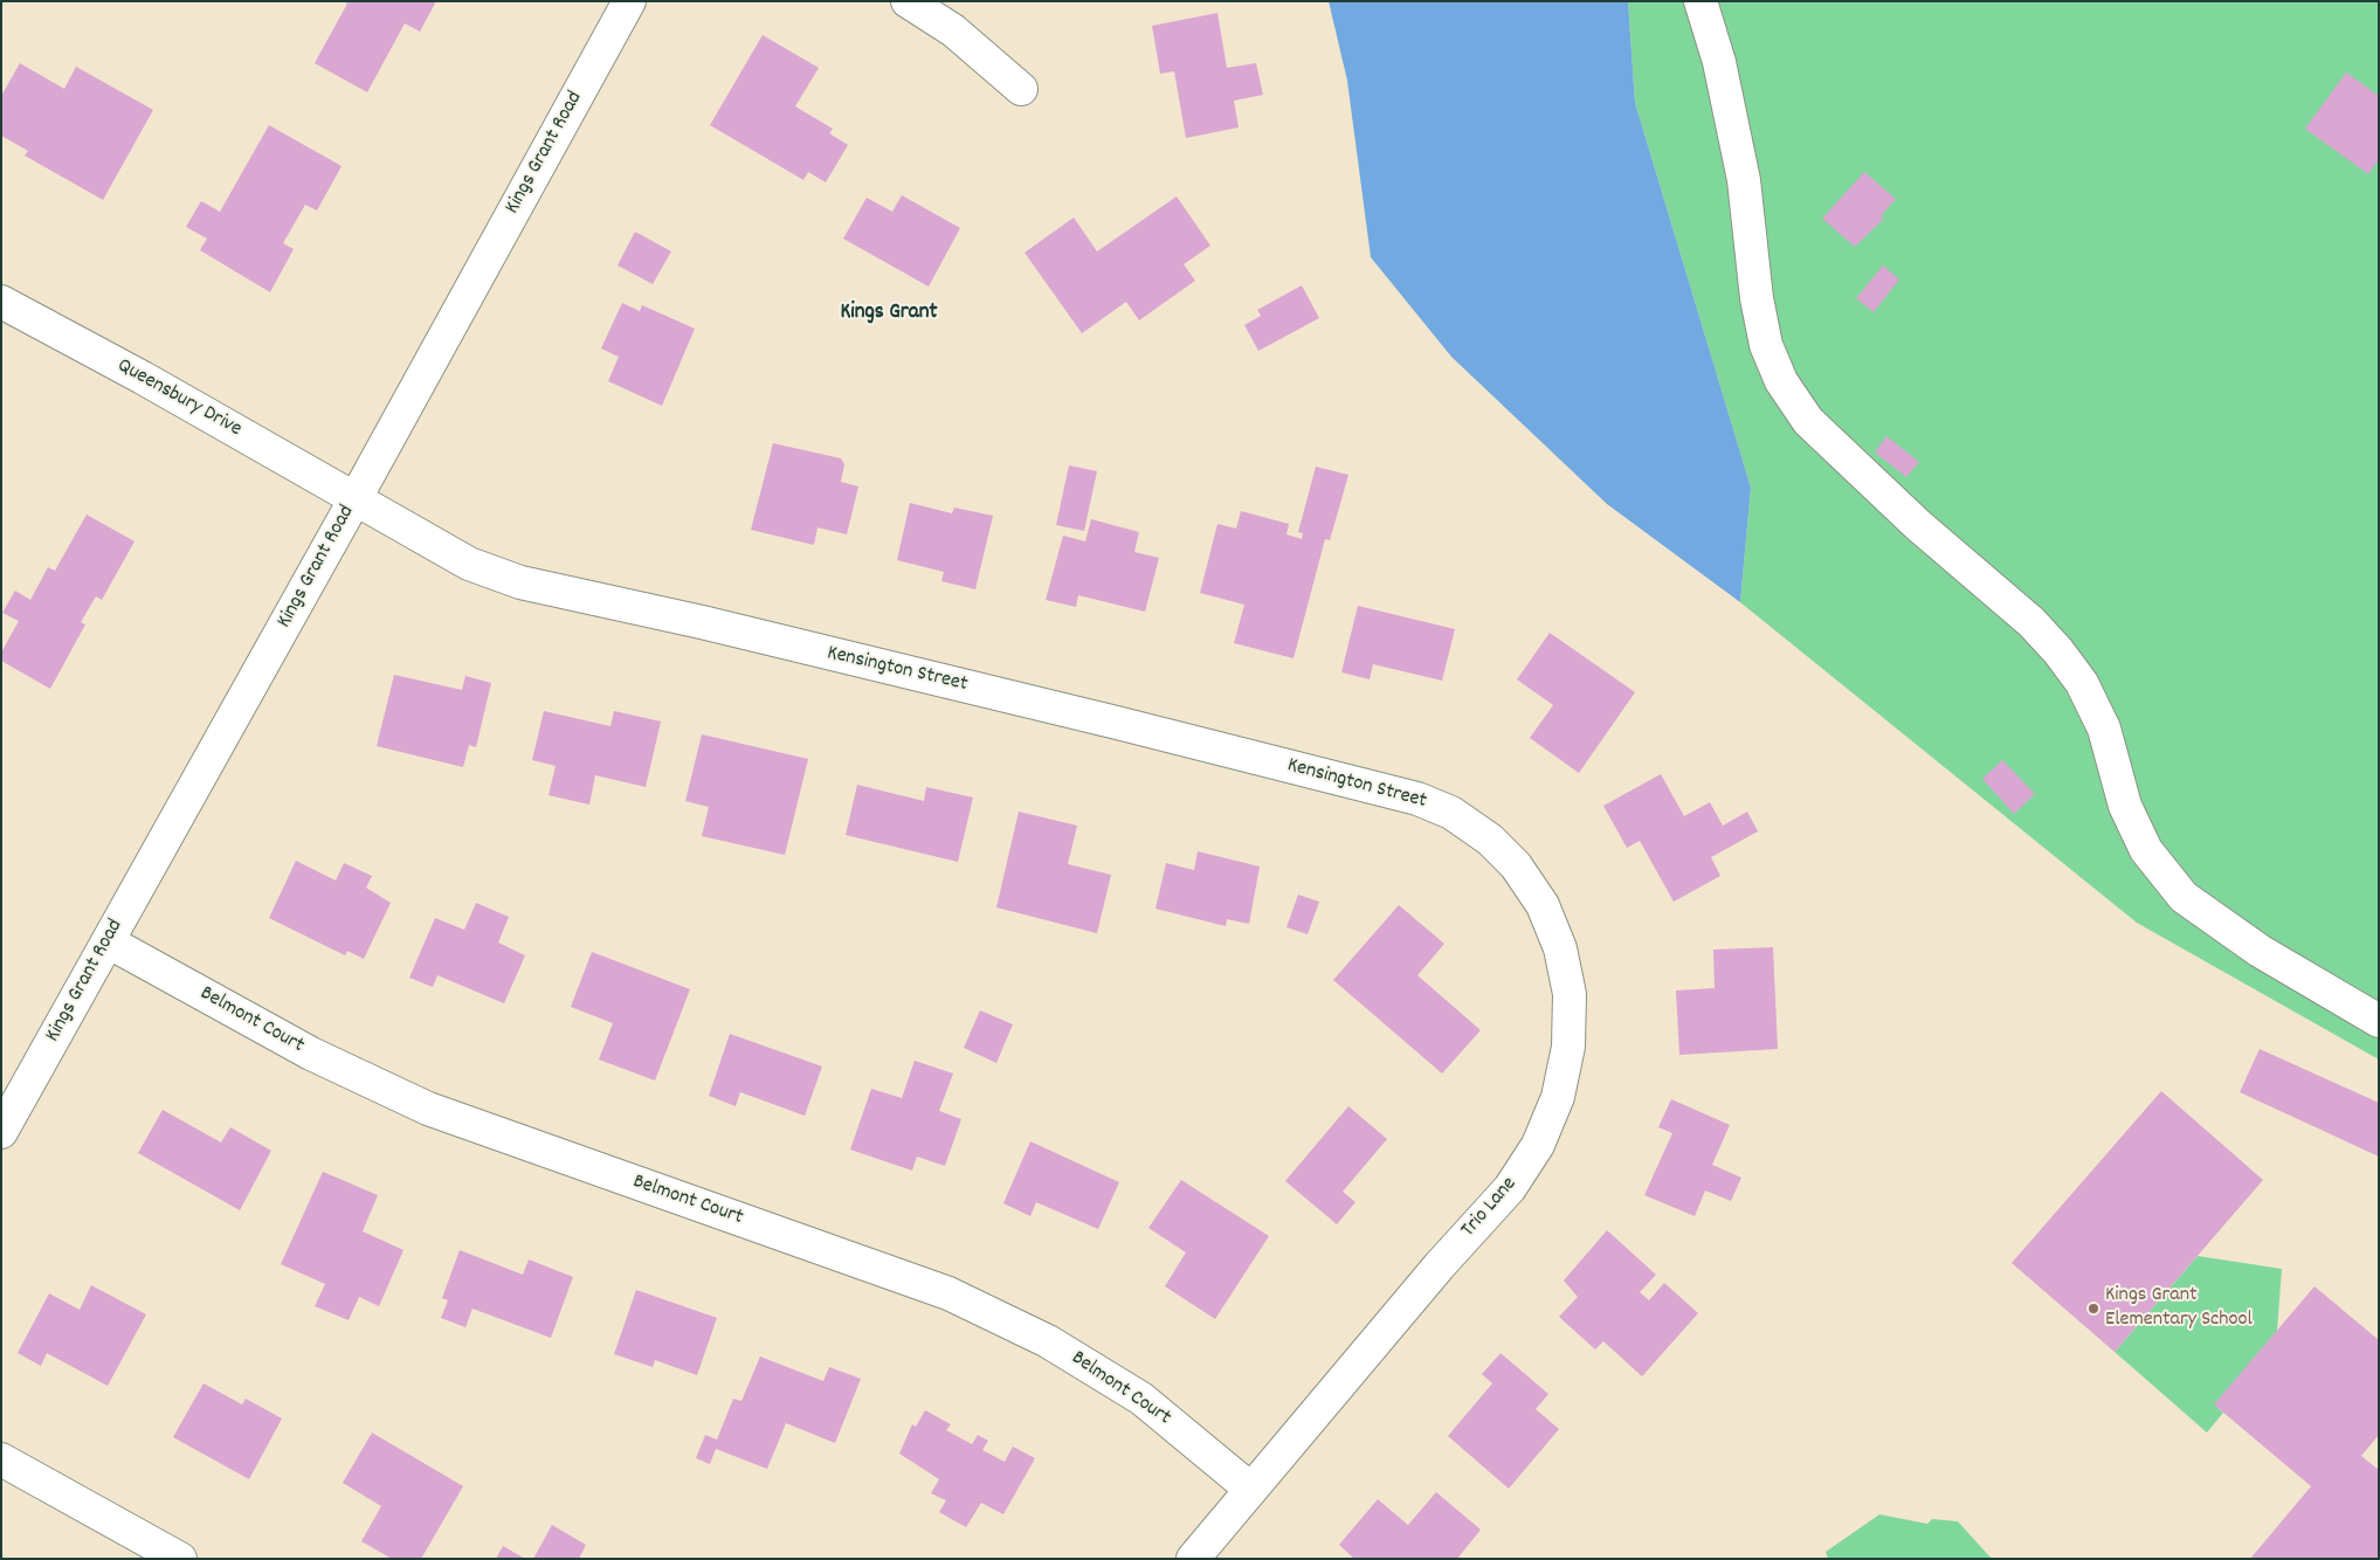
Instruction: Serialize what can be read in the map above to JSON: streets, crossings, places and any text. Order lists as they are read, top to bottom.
{
  "streets": {
    "street": [
      "Kings Grant Road",
      "Queensbury Drive",
      "Kensington Street",
      "Belmont Court",
      "Trio Lane"
    ]
  },
  "crossings": [
    ["Kings Grant Road", "Queensbury Drive"],
    ["Kings Grant Road", "Kensington Street"],
    ["Kings Grant Road", "Belmont Court"],
    ["Queensbury Drive", "Kensington Street"],
    ["Kensington Street", "Trio Lane"],
    ["Belmont Court", "Trio Lane"]
  ],
  "districts": ["Kings Grant"],
  "places": ["Kings Grant Elementary School"]
}
